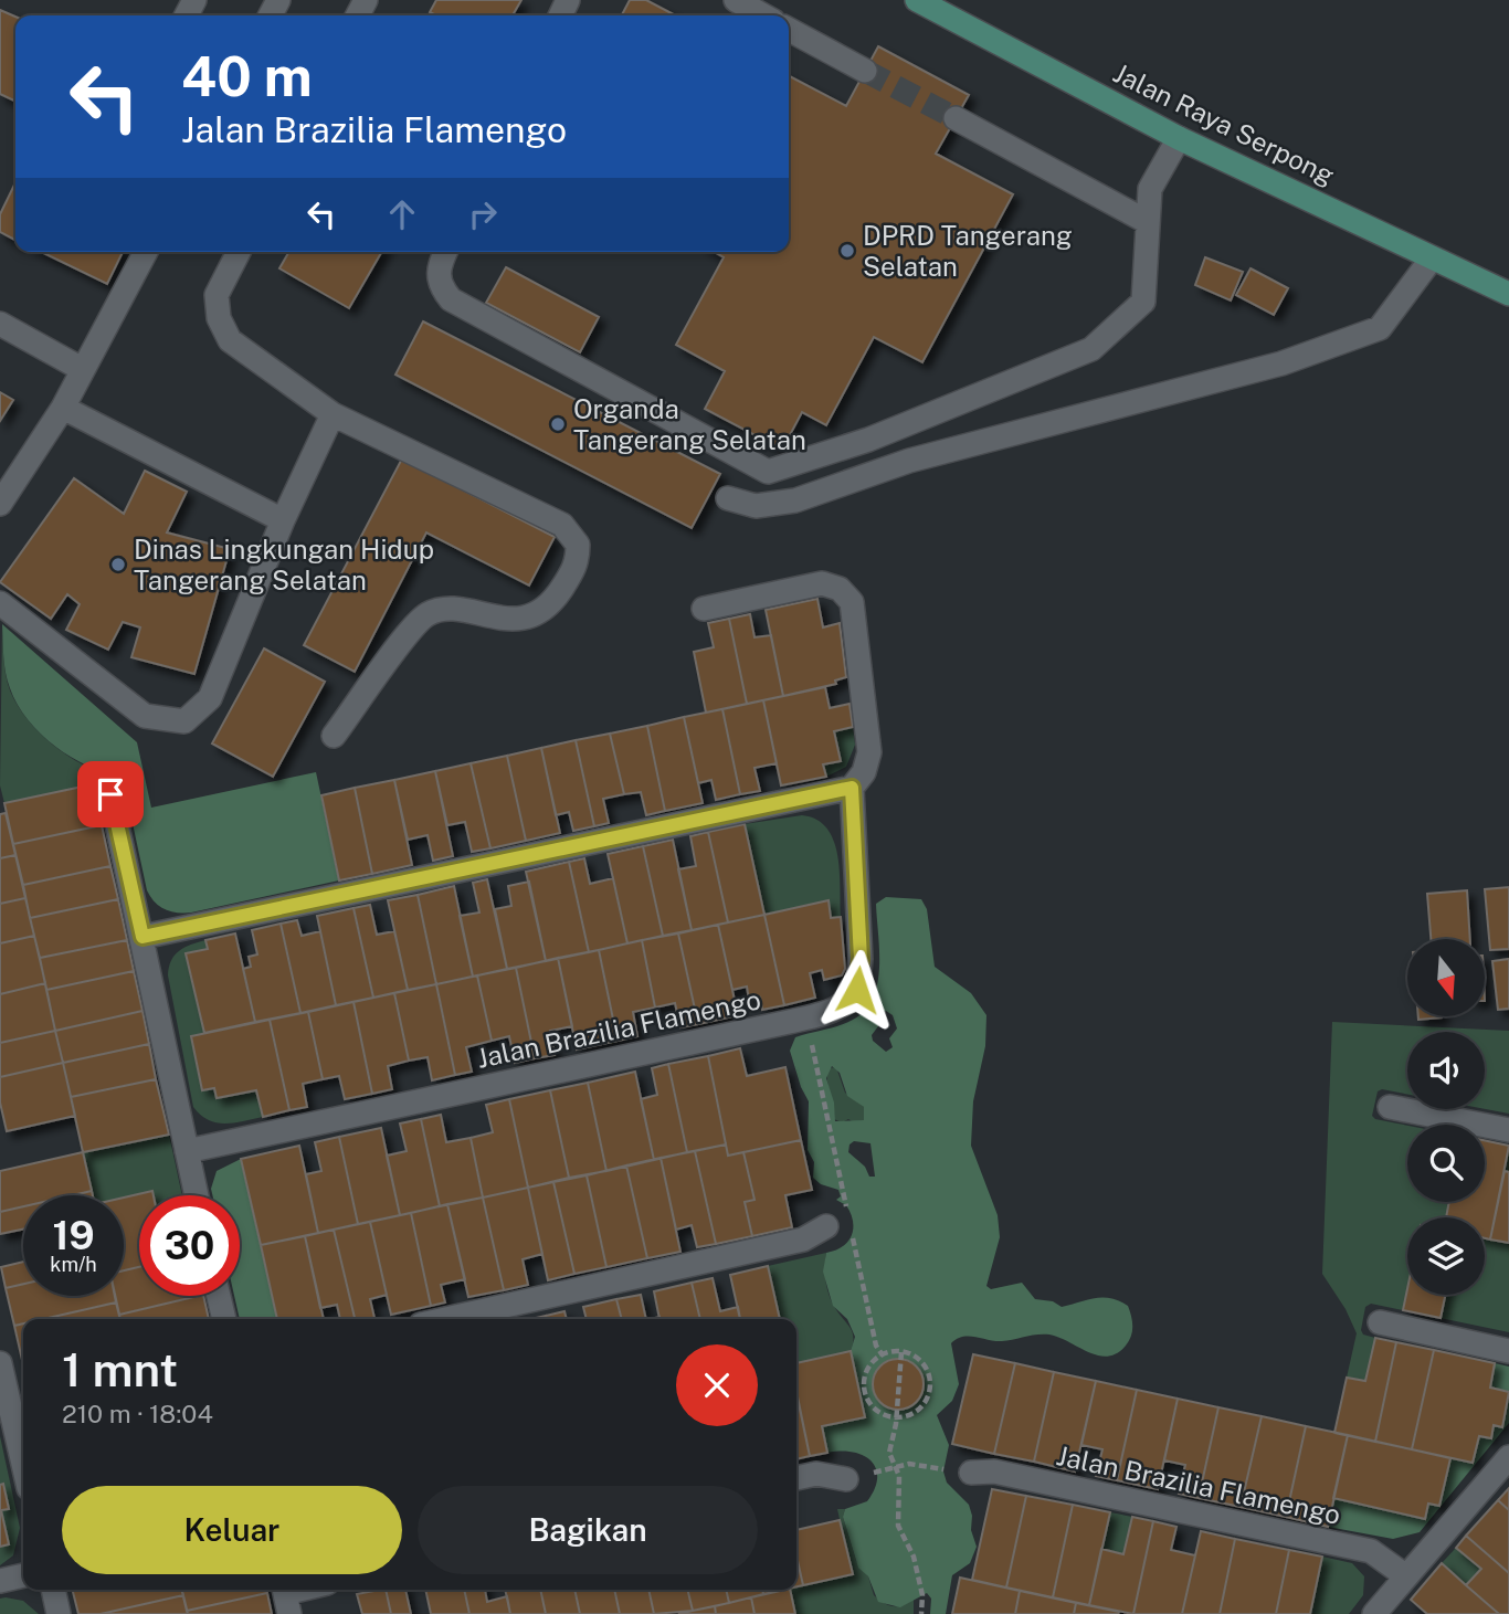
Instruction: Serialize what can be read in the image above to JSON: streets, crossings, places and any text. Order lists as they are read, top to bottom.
{
  "streets": {
    "main road": ["Jalan Raya Serpong"],
    "street": ["Jalan Brazilia Flamengo"]
  },
  "places": ["DPRD Tangerang Selatan", "Organda Tangerang Selatan", "Dinas Lingkungan Hidup Tangerang Selatan"],
  "north": "bottom",
  "page": {
    "turn": ["40 m", "Jalan Brazilia Flamengo"],
    "speed": "19 km/h",
    "limit": "30",
    "heading": ["1 mnt", "210 m · 18:04"],
    "buttons": ["Keluar", "Bagikan"]
  }
}
